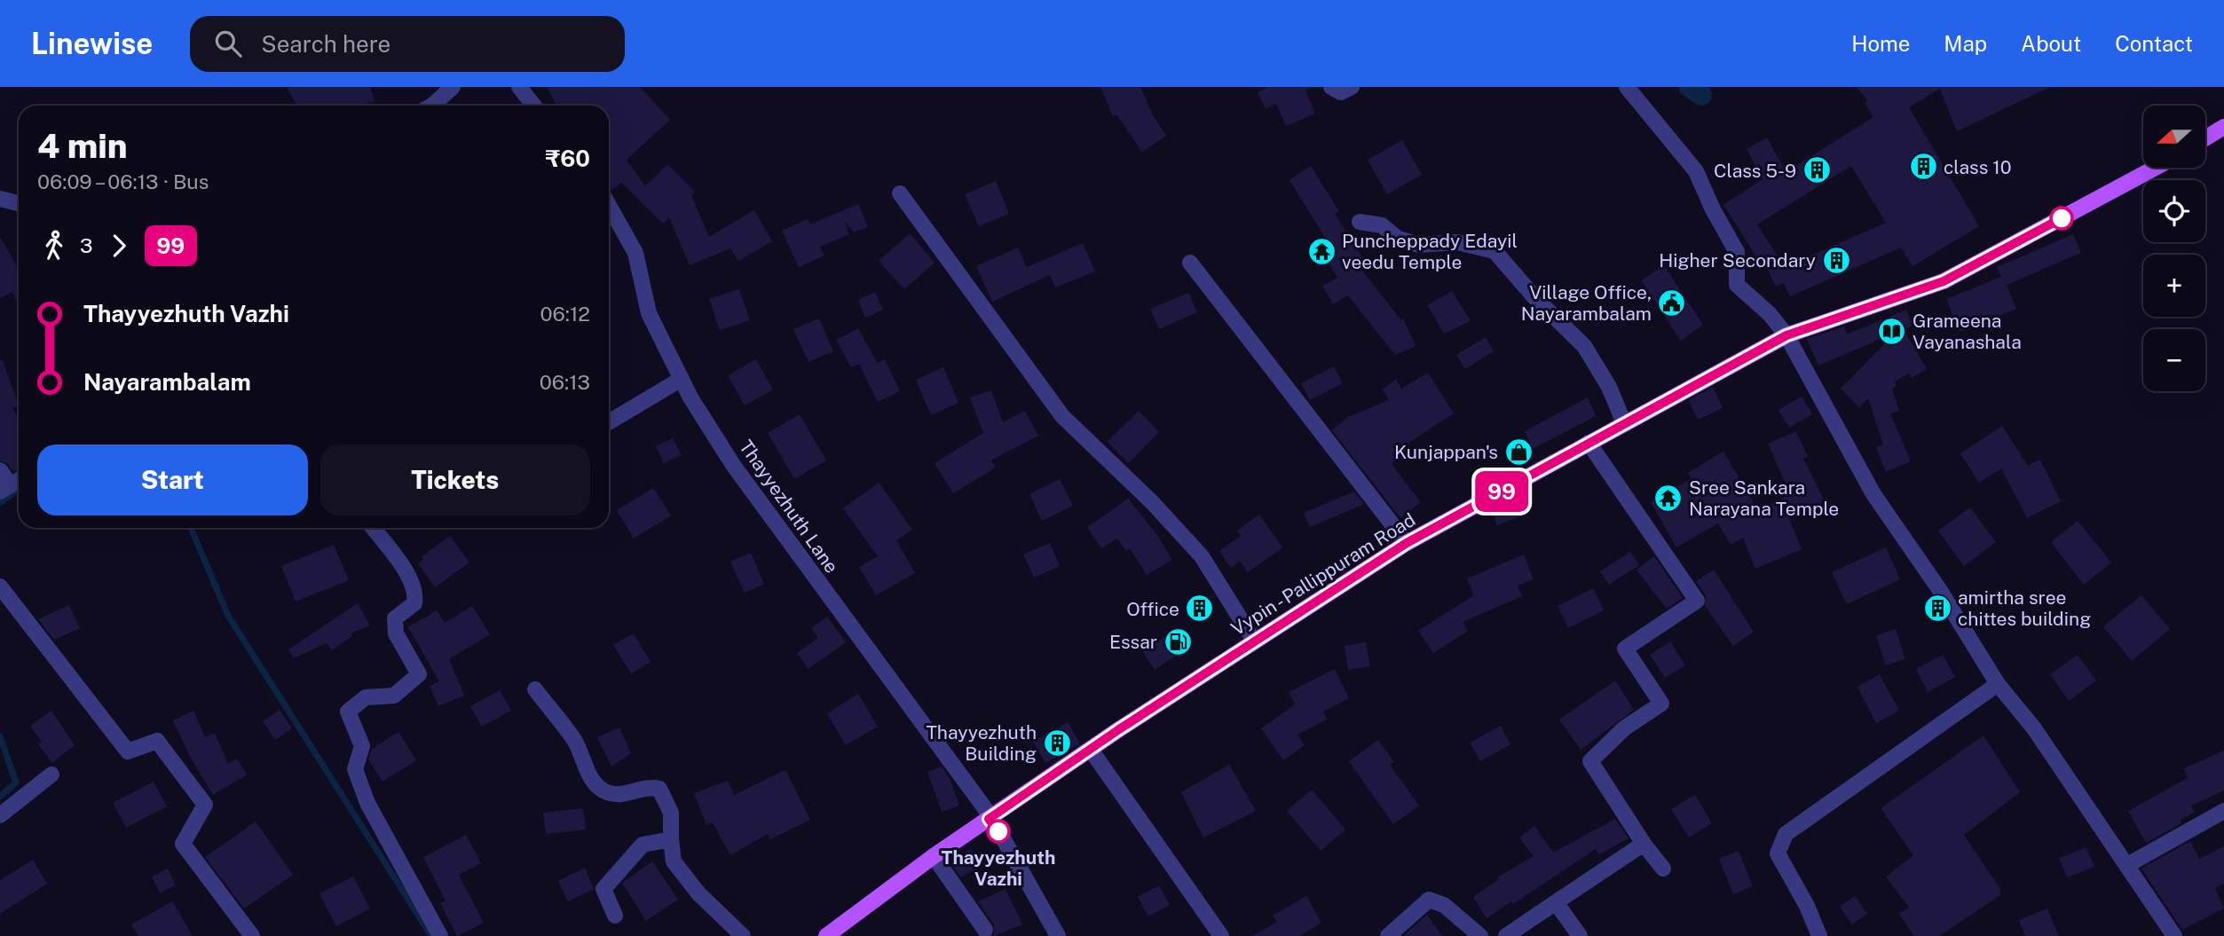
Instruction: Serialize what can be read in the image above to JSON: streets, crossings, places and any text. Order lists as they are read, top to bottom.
{
  "streets": {
    "main road": ["Vypin - Pallippuram Road"],
    "street": ["Thayyezhuth Lane"]
  },
  "crossings": [
    ["Thayyezhuth Lane", "Vypin - Pallippuram Road"]
  ],
  "places": {
    "building": [
      "class 10",
      "Class 5-9",
      "Higher Secondary",
      "amirtha sree chittes building",
      "Office",
      "Thayyezhuth Building"
    ],
    "temple": ["Puncheppady Edayil veedu Temple", "Sree Sankara Narayana Temple"],
    "public building": ["Village Office, Nayarambalam"],
    "library": ["Grameena Vayanashala"],
    "shop": ["Kunjappan's"],
    "fuel station": ["Essar"],
    "other": ["Thayyezhuth Vazhi"]
  },
  "lines": ["bus line 99"],
  "north": "left",
  "page": {
    "header": "Linewise",
    "search": "Search here",
    "nav": [
      "Home",
      "Map",
      "About",
      "Contact"
    ],
    "on_map": "99",
    "map_buttons": ["+", "−"],
    "heading": ["4 min", "06:09 – 06:13 · Bus", "₹60"],
    "legs": ["3", "99"],
    "list": [
      {
        "name": "Thayyezhuth Vazhi",
        "value": "06:12"
      },
      {
        "name": "Nayarambalam",
        "value": "06:13"
      }
    ],
    "buttons": ["Start", "Tickets"]
  }
}
